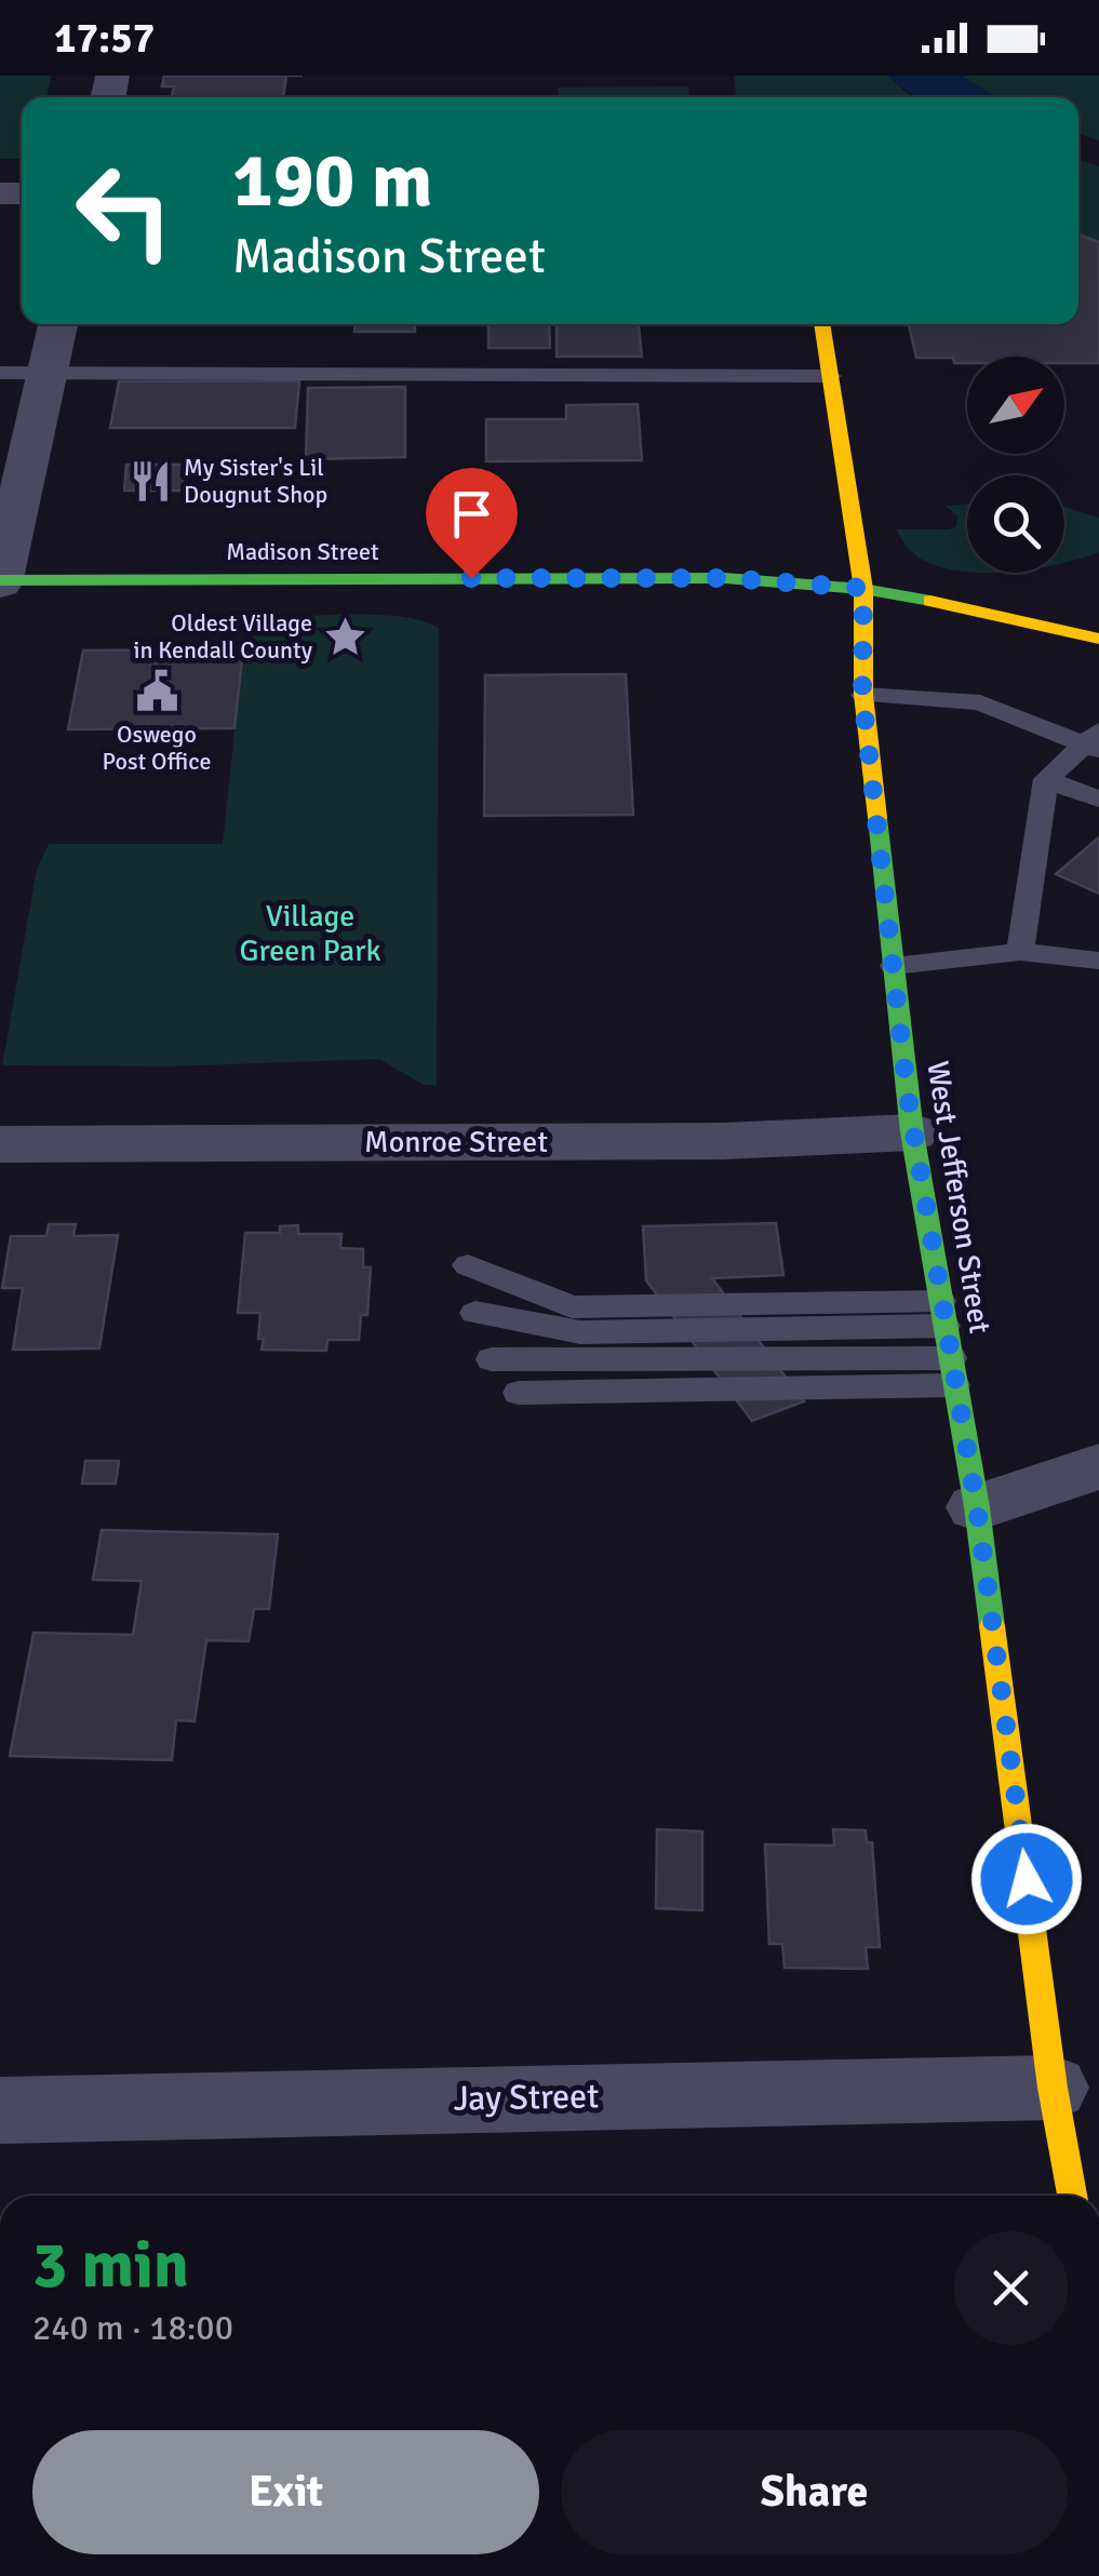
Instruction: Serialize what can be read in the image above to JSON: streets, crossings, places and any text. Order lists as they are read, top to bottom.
{
  "streets": {
    "street": [
      "Madison Street",
      "Monroe Street",
      "West Jefferson Street",
      "Jay Street"
    ]
  },
  "crossings": [
    ["Madison Street", "West Jefferson Street"],
    ["Monroe Street", "West Jefferson Street"],
    ["West Jefferson Street", "Jay Street"]
  ],
  "parks": ["Village Green Park"],
  "places": {
    "restaurant": ["My Sister's Lil Dougnut Shop"],
    "place": ["Oldest Village in Kendall County"],
    "public building": ["Oswego Post Office"]
  },
  "north": "top right",
  "page": {
    "status": "17:57",
    "turn": ["190 m", "Madison Street"],
    "heading": ["3 min", "240 m · 18:00"],
    "buttons": ["Exit", "Share"]
  }
}
